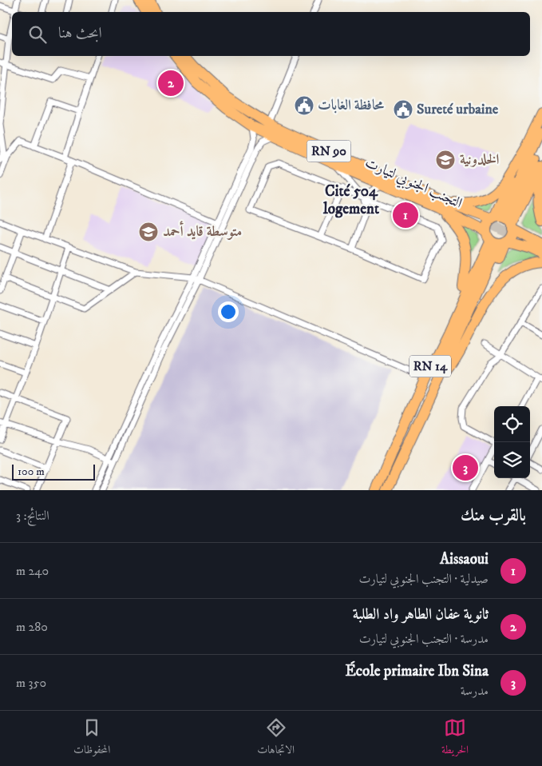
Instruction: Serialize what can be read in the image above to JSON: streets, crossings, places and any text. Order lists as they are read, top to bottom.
{
  "streets": {
    "highway": ["RN 90", "التجنب الجنوبي لتيارت", "RN 14"]
  },
  "crossings": [
    ["التجنب الجنوبي لتيارت", "RN 14"]
  ],
  "districts": ["Cité 504 logement"],
  "places": {
    "public building": ["محافظة الغابات", "Sureté urbaine"],
    "school or university": ["الخلدونية", "متوسطة قايد أحمد"]
  },
  "scale_bar": "100 m",
  "page": {
    "search": "ابحث هنا",
    "pins": ["2", "1", "3"],
    "scale": "100 m",
    "heading": ["بالقرب منك", "النتائج: 3"],
    "list": [
      {
        "mark": "1",
        "name": "Aissaoui",
        "note": "صيدلية · التجنب الجنوبي لتيارت",
        "value": "240 m"
      },
      {
        "mark": "2",
        "name": "ثانوية عفان الطاهر واد الطلبة",
        "note": "مدرسة · التجنب الجنوبي لتيارت",
        "value": "280 m"
      },
      {
        "mark": "3",
        "name": "École primaire Ibn Sina",
        "note": "مدرسة",
        "value": "350 m"
      }
    ],
    "nav": ["الخريطة", "الاتجاهات", "المحفوظات"]
  }
}
